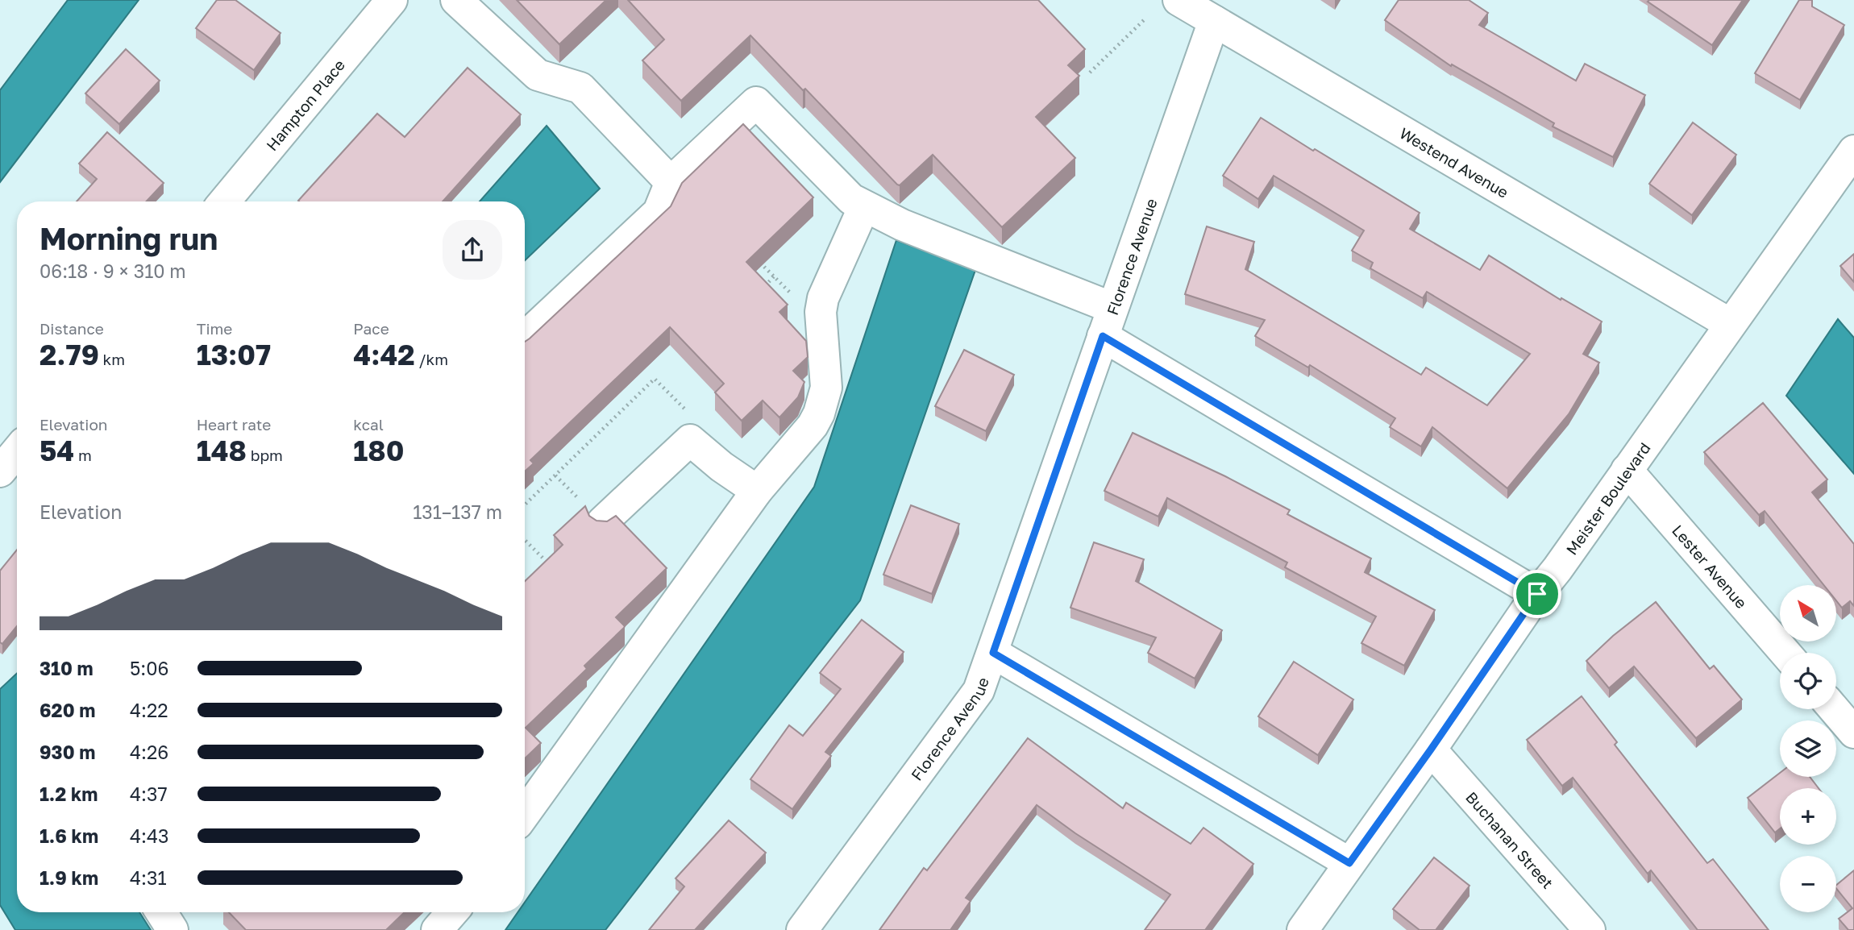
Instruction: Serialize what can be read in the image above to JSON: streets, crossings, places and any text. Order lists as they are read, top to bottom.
{
  "streets": {
    "street": [
      "Hampton Place",
      "Westend Avenue",
      "Florence Avenue",
      "Meister Boulevard",
      "Lester Avenue",
      "Buchanan Street"
    ]
  },
  "crossings": [
    ["Westend Avenue", "Florence Avenue"],
    ["Westend Avenue", "Meister Boulevard"],
    ["Meister Boulevard", "Lester Avenue"],
    ["Meister Boulevard", "Buchanan Street"]
  ],
  "north": "top left",
  "page": {
    "heading": ["Morning run", "06:18 · 9 × 310 m"],
    "stats": [
      ["Distance", "2.79 km"],
      ["Time", "13:07"],
      ["Pace", "4:42 /km"],
      ["Elevation", "54 m"],
      ["Heart rate", "148 bpm"],
      ["kcal", "180"]
    ],
    "chart": ["Elevation", "131–137 m"],
    "map_buttons": ["+", "−"],
    "list": [
      {
        "name": "310 m",
        "note": "5:06"
      },
      {
        "name": "620 m",
        "note": "4:22"
      },
      {
        "name": "930 m",
        "note": "4:26"
      },
      {
        "name": "1.2 km",
        "note": "4:37"
      },
      {
        "name": "1.6 km",
        "note": "4:43"
      },
      {
        "name": "1.9 km",
        "note": "4:31"
      }
    ]
  }
}
